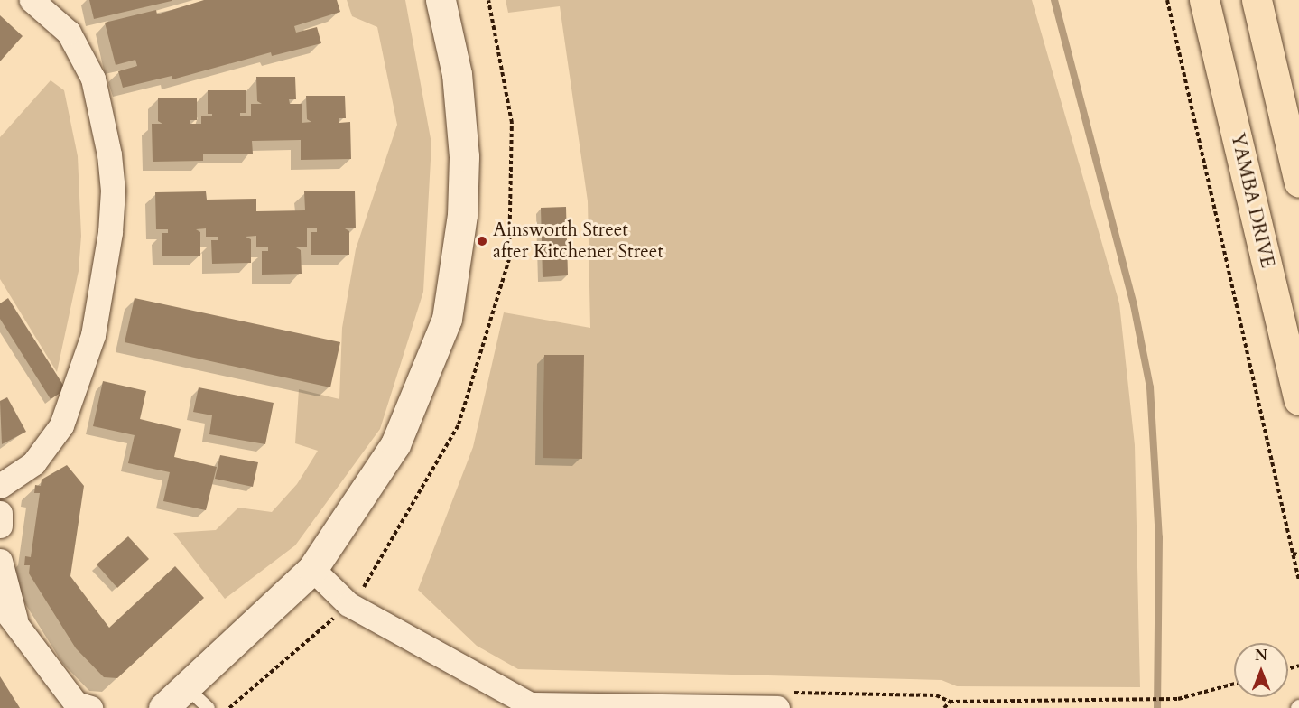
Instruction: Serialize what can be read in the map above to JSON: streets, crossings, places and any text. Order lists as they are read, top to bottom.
{
  "streets": {
    "main road": ["YAMBA DRIVE"]
  },
  "places": ["Ainsworth Street after Kitchener Street"],
  "north": "top"
}
